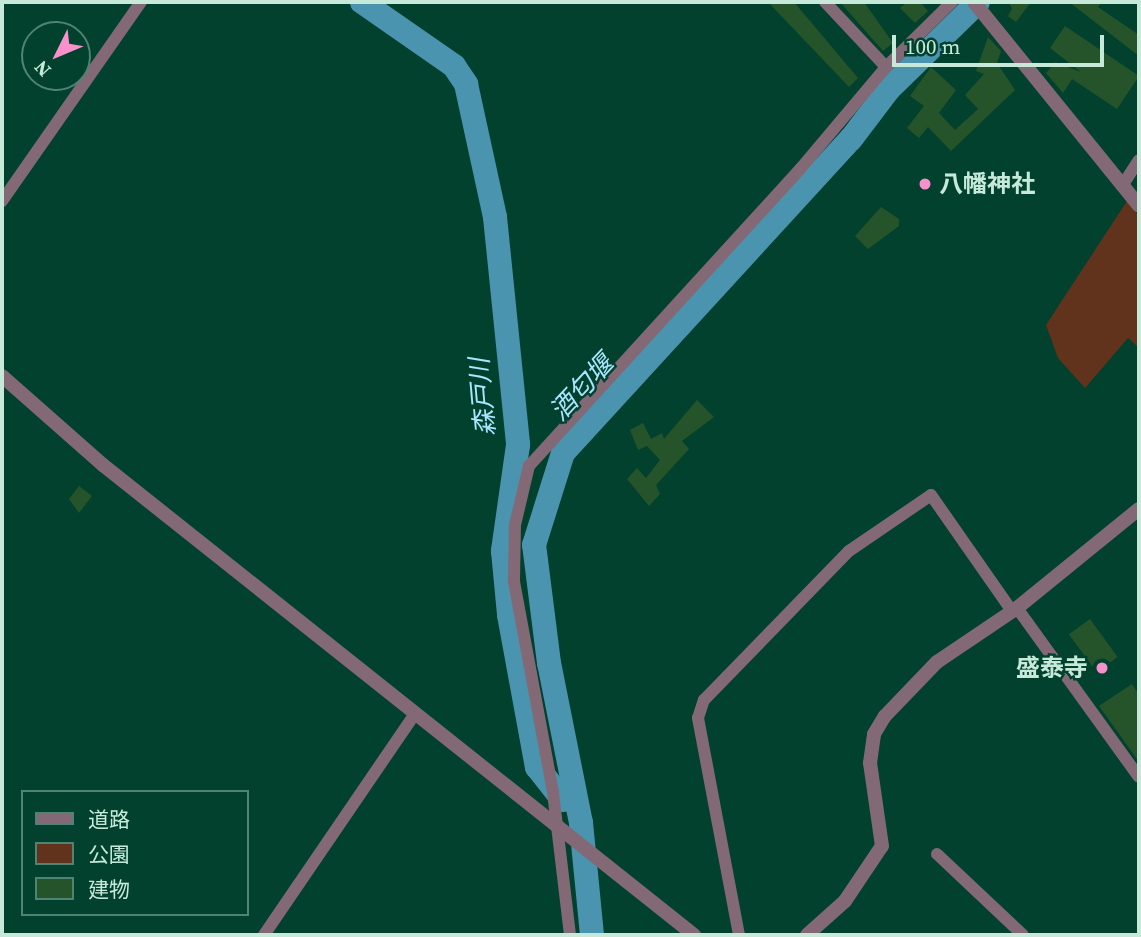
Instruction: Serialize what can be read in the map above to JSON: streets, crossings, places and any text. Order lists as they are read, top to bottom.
{
  "water": ["酒匂堰", "森戸川"],
  "places": ["八幡神社", "盛泰寺"],
  "legend": ["道路", "公園", "建物"],
  "scale_bar": "100 m",
  "north": "bottom left"
}
